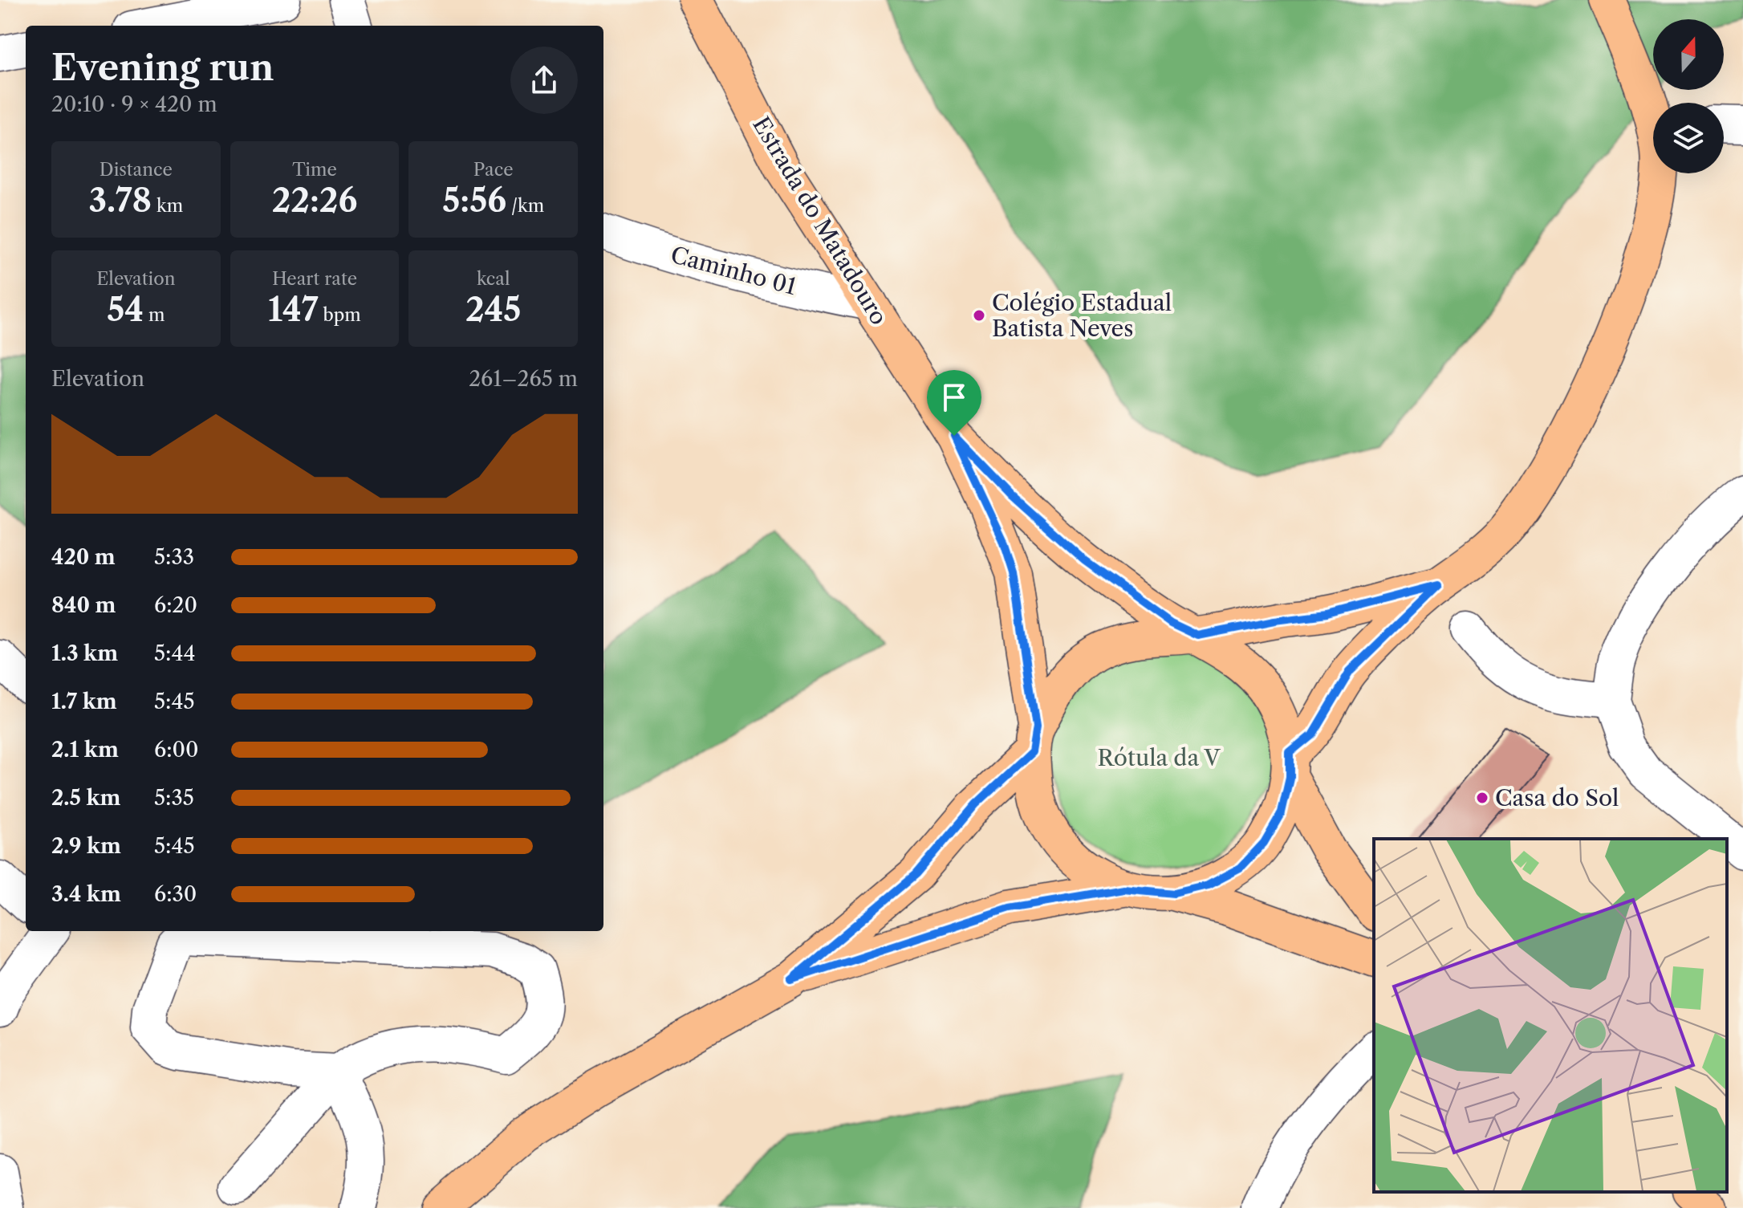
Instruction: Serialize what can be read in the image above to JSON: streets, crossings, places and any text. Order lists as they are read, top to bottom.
{
  "streets": {
    "main road": ["Estrada do Matadouro"],
    "street": ["Caminho 01"]
  },
  "crossings": [
    ["Estrada do Matadouro", "Caminho 01"]
  ],
  "parks": ["Rótula da V"],
  "places": ["Colégio Estadual Batista Neves", "Casa do Sol"],
  "north": "top",
  "page": {
    "heading": ["Evening run", "20:10 · 9 × 420 m"],
    "stats": [
      ["Distance", "3.78 km"],
      ["Time", "22:26"],
      ["Pace", "5:56 /km"],
      ["Elevation", "54 m"],
      ["Heart rate", "147 bpm"],
      ["kcal", "245"]
    ],
    "chart": ["Elevation", "261–265 m"],
    "list": [
      {
        "name": "420 m",
        "note": "5:33"
      },
      {
        "name": "840 m",
        "note": "6:20"
      },
      {
        "name": "1.3 km",
        "note": "5:44"
      },
      {
        "name": "1.7 km",
        "note": "5:45"
      },
      {
        "name": "2.1 km",
        "note": "6:00"
      },
      {
        "name": "2.5 km",
        "note": "5:35"
      },
      {
        "name": "2.9 km",
        "note": "5:45"
      },
      {
        "name": "3.4 km",
        "note": "6:30"
      }
    ]
  }
}
